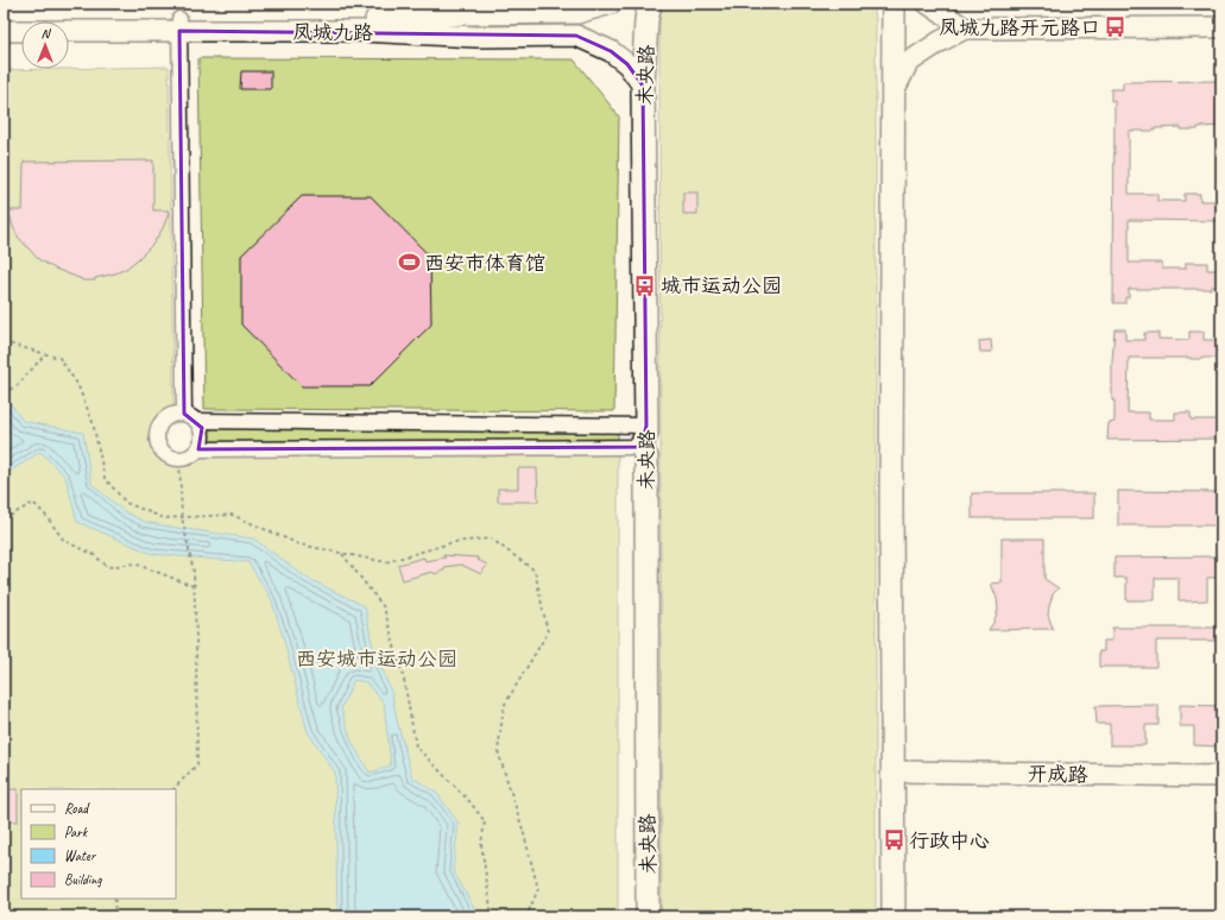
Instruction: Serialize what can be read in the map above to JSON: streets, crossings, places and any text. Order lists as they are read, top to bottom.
{
  "streets": {
    "main road": ["未央路"],
    "street": ["凤城九路", "开成路"]
  },
  "crossings": [
    ["凤城九路", "未央路"]
  ],
  "parks": ["西安城市运动公园"],
  "places": {
    "bus stop": ["凤城九路开元路口", "城市运动公园", "行政中心"],
    "sports": ["西安市体育馆"]
  },
  "legend": [
    "Road",
    "Park",
    "Water",
    "Building"
  ],
  "north": "top"
}
